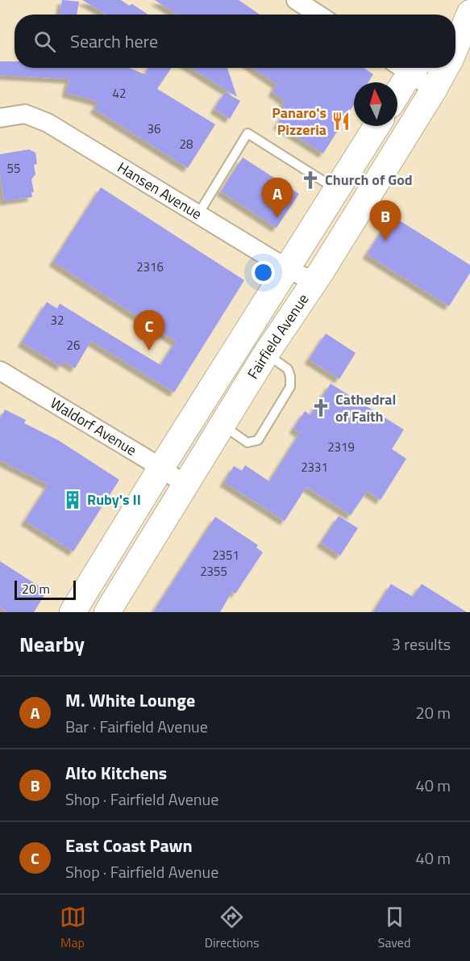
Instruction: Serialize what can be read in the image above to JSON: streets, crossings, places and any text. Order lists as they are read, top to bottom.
{
  "streets": {
    "main road": ["Fairfield Avenue"],
    "street": ["Hansen Avenue", "Waldorf Avenue"]
  },
  "crossings": [
    ["Hansen Avenue", "Fairfield Avenue"],
    ["Fairfield Avenue", "Waldorf Avenue"]
  ],
  "places": {
    "restaurant": ["Panaro's Pizzeria"],
    "church": ["Church of God", "Cathedral of Faith"],
    "building": ["Ruby's II"]
  },
  "house_numbers": [
    "42",
    "36",
    "28",
    "55",
    "2316",
    "32",
    "26",
    "2319",
    "2331",
    "2351",
    "2355"
  ],
  "scale_bar": "20 m",
  "north": "top",
  "page": {
    "search": "Search here",
    "pins": ["A", "B", "C"],
    "scale": "20 m",
    "heading": ["Nearby", "3 results"],
    "list": [
      {
        "mark": "A",
        "name": "M. White Lounge",
        "note": "Bar · Fairfield Avenue",
        "value": "20 m"
      },
      {
        "mark": "B",
        "name": "Alto Kitchens",
        "note": "Shop · Fairfield Avenue",
        "value": "40 m"
      },
      {
        "mark": "C",
        "name": "East Coast Pawn",
        "note": "Shop · Fairfield Avenue",
        "value": "40 m"
      }
    ],
    "nav": ["Map", "Directions", "Saved"]
  }
}
